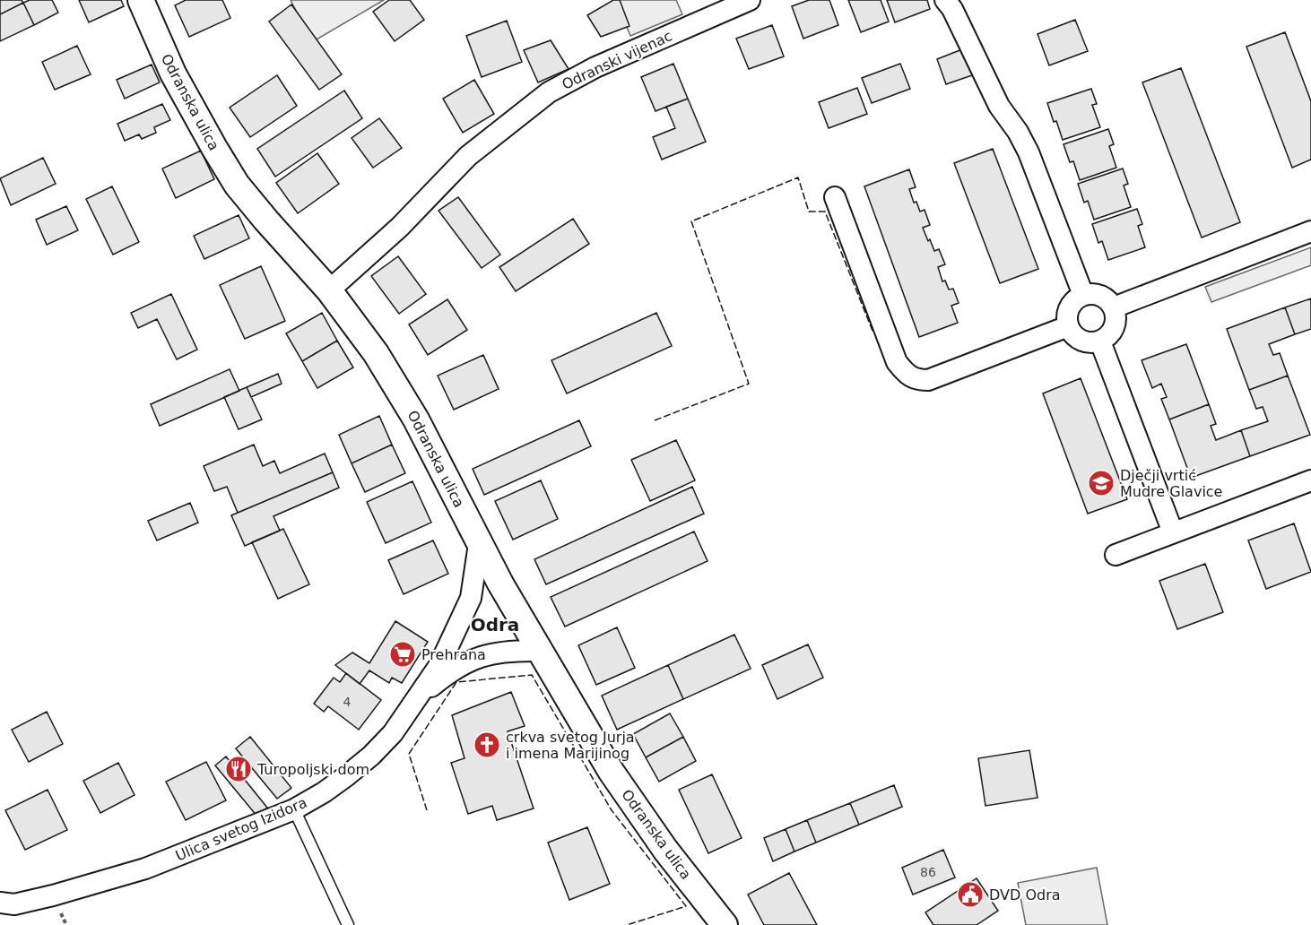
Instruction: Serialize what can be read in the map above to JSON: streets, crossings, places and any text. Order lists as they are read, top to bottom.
{
  "streets": {
    "street": ["Odranski vijenac", "Odranska ulica", "Ulica svetog Izidora"]
  },
  "crossings": [
    ["Odranski vijenac", "Odranska ulica"],
    ["Odranska ulica", "Ulica svetog Izidora"]
  ],
  "districts": ["Odra"],
  "places": {
    "school or university": ["Dječji vrtić Mudre Glavice"],
    "supermarket": ["Prehrana"],
    "church": ["crkva svetog Jurja i imena Marijinog"],
    "restaurant": ["Turopoljski dom"],
    "public building": ["DVD Odra"]
  },
  "house_numbers": ["4", "86"]
}
